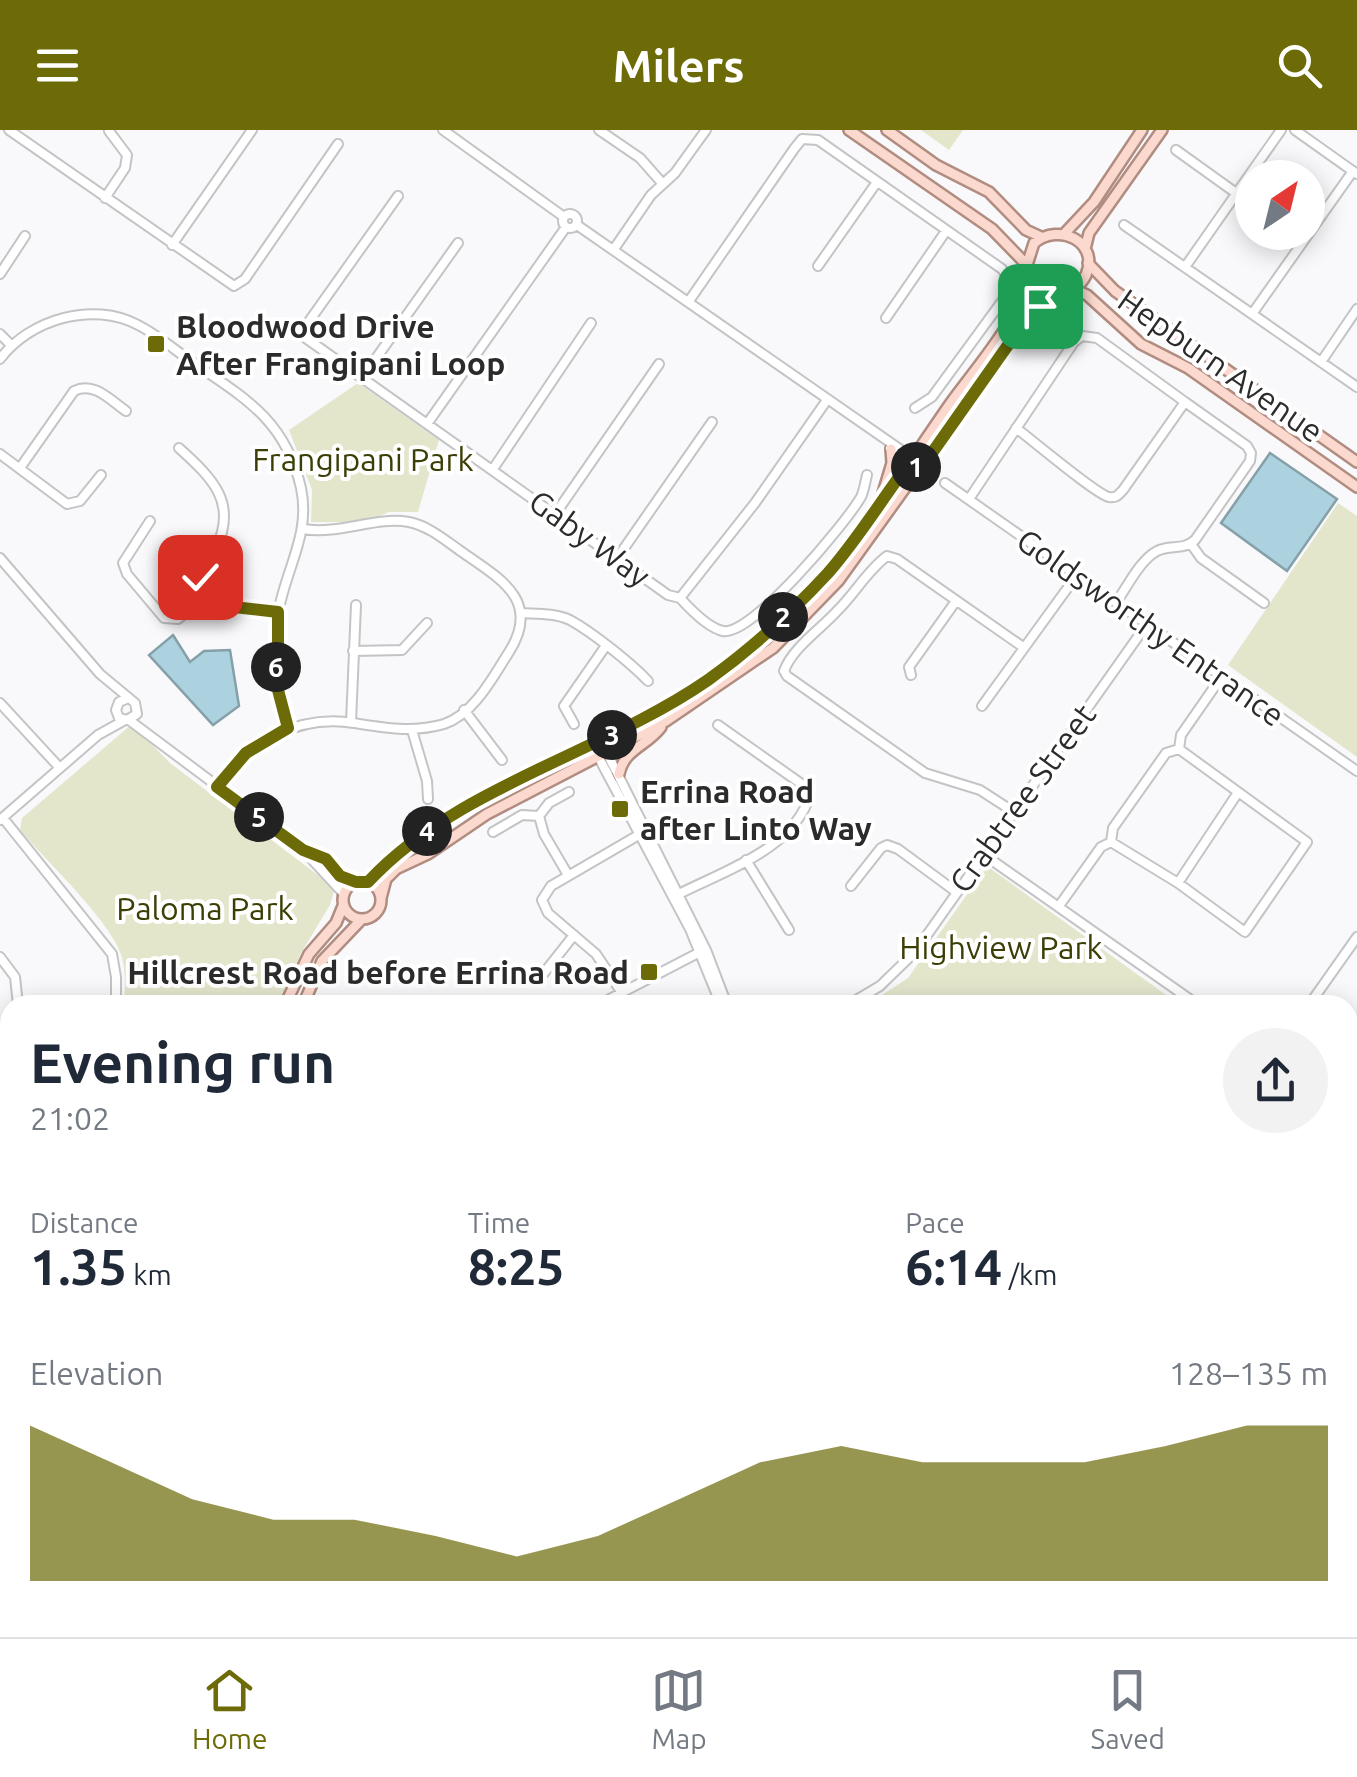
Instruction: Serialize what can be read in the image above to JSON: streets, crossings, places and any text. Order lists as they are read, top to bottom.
{
  "streets": {
    "main road": ["Hepburn Avenue"],
    "street": ["Gaby Way", "Goldsworthy Entrance", "Crabtree Street"]
  },
  "crossings": [
    ["Goldsworthy Entrance", "Crabtree Street"]
  ],
  "parks": ["Frangipani Park", "Paloma Park", "Highview Park"],
  "places": {
    "transit": ["Bloodwood Drive After Frangipani Loop", "Errina Road after Linto Way", "Hillcrest Road before Errina Road"]
  },
  "north": "top right",
  "page": {
    "header": "Milers",
    "pins": [
      "1",
      "2",
      "6",
      "3",
      "5",
      "4"
    ],
    "heading": ["Evening run", "21:02"],
    "stats": [
      ["Distance", "1.35 km"],
      ["Time", "8:25"],
      ["Pace", "6:14 /km"]
    ],
    "chart": ["Elevation", "128–135 m"],
    "tabs": ["Home", "Map", "Saved"]
  }
}
